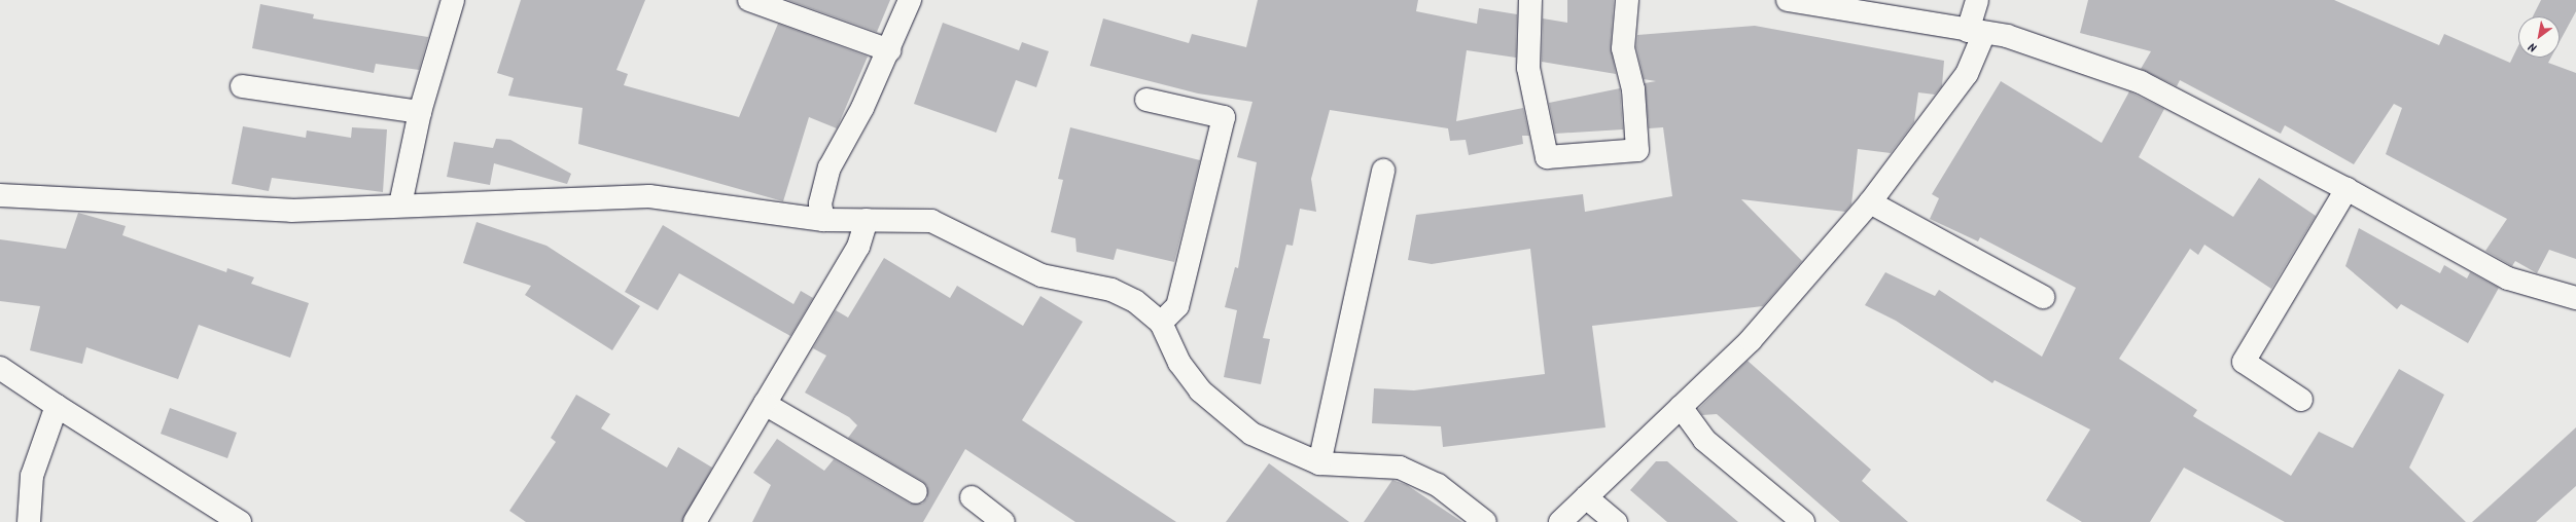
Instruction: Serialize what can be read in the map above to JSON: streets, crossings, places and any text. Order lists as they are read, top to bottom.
{
  "north": "bottom left"
}
